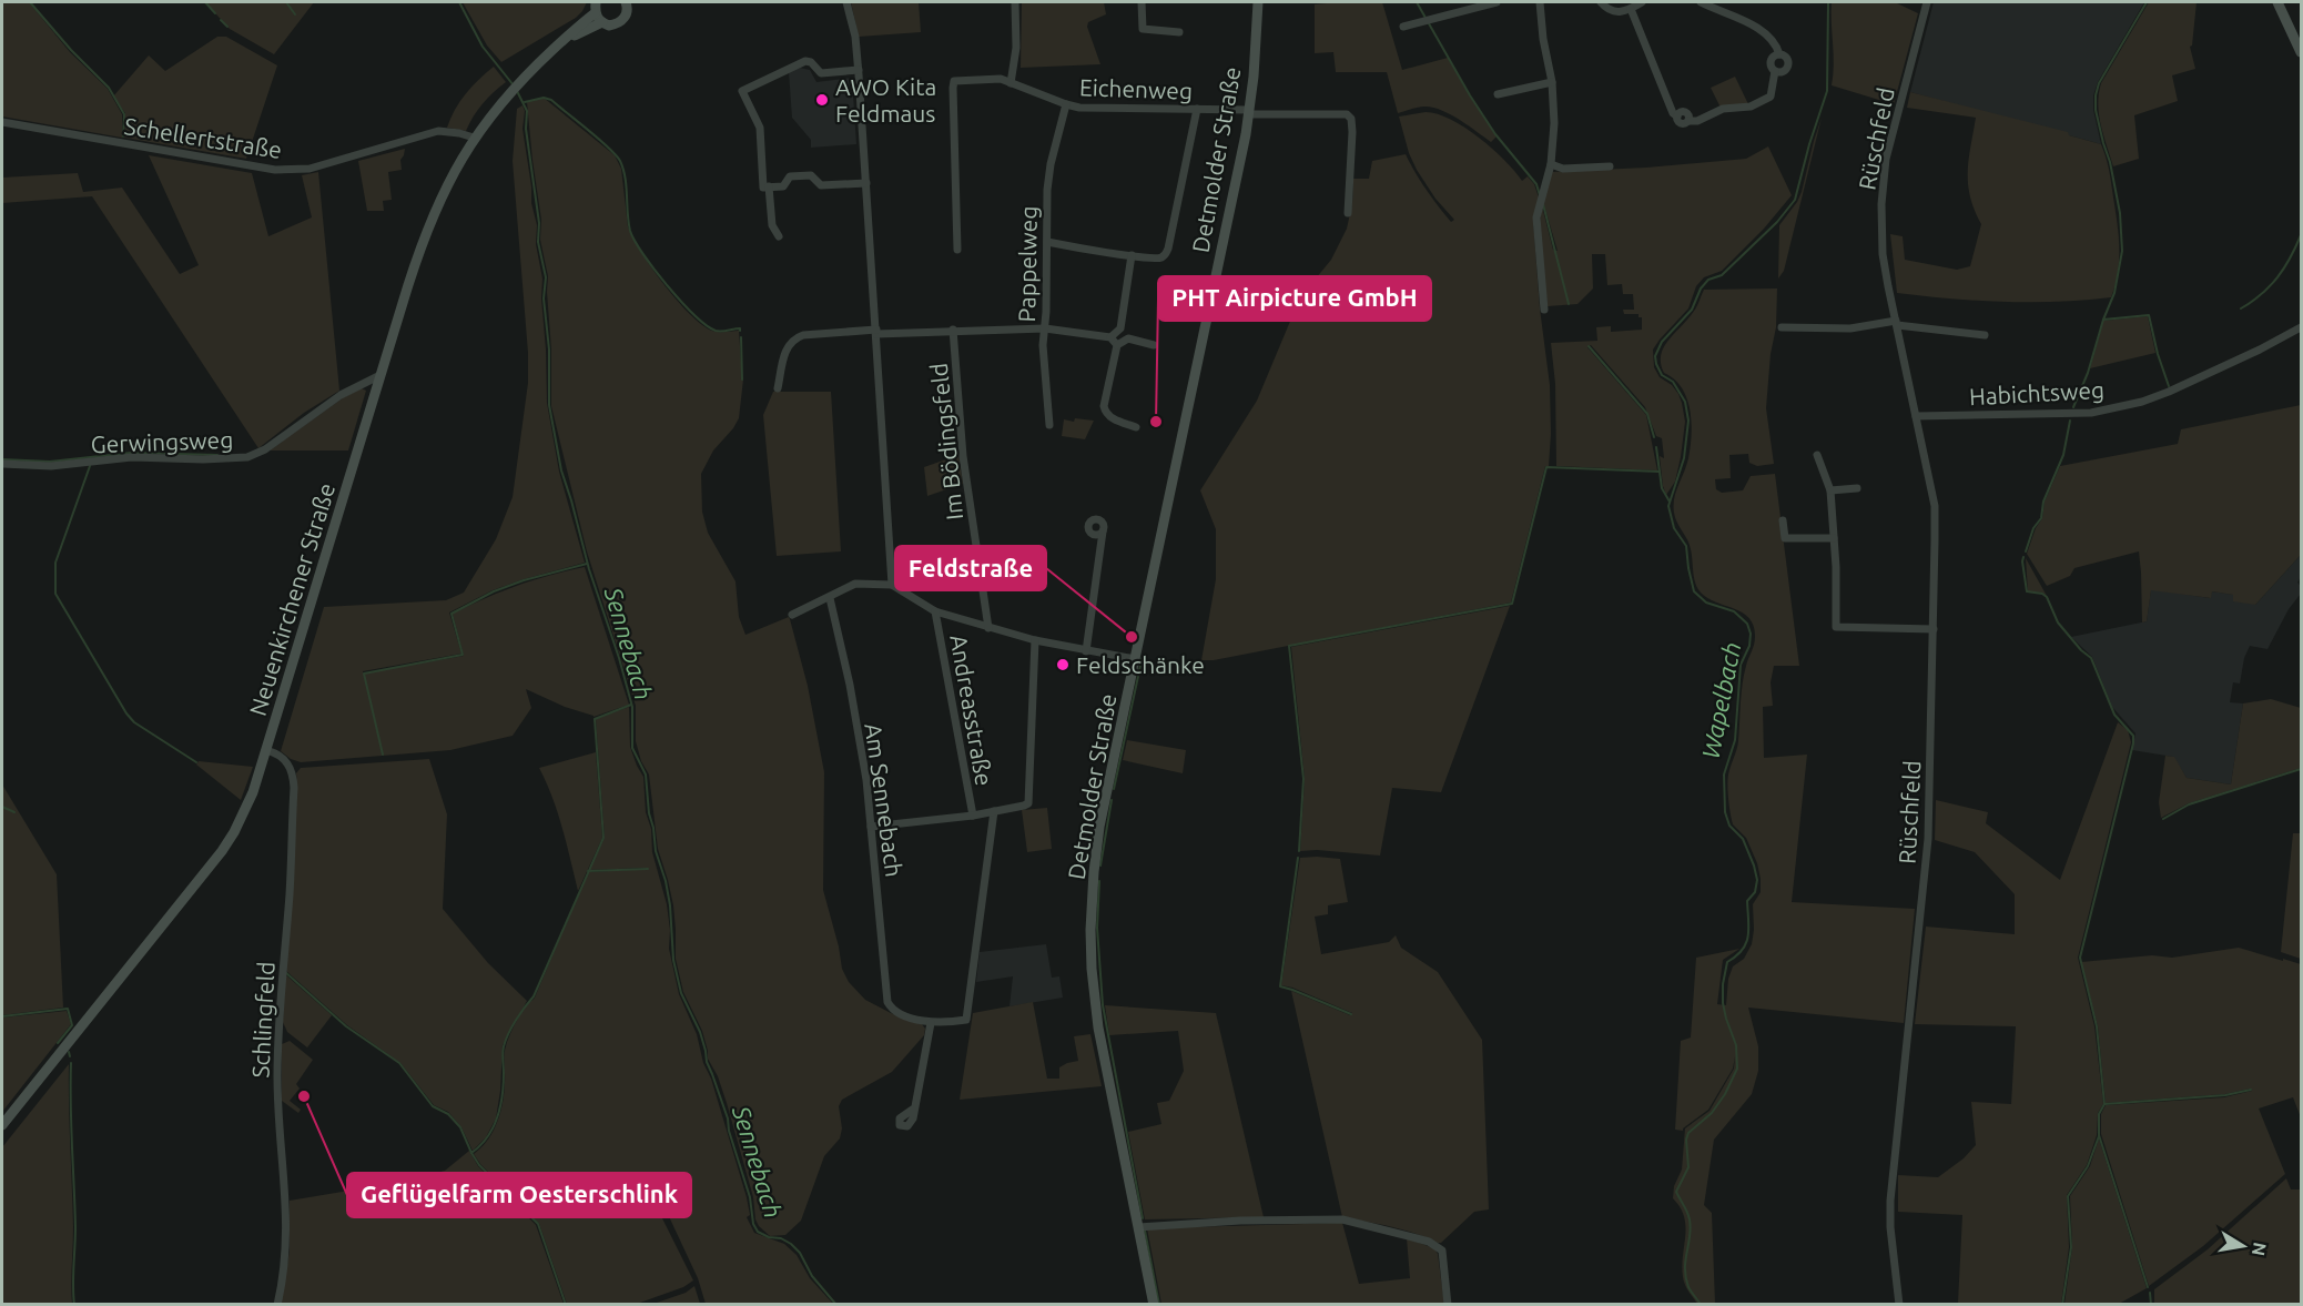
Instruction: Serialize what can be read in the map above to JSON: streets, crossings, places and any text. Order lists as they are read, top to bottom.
{
  "streets": {
    "street": [
      "Eichenweg",
      "Schellertstraße",
      "Rüschfeld",
      "Detmolder Straße",
      "Pappelweg",
      "Habichtsweg",
      "Gerwingsweg",
      "Im Bödingsfeld",
      "Neuenkirchener Straße",
      "Andreasstraße",
      "Am Sennebach",
      "Schlingfeld"
    ]
  },
  "crossings": [
    ["Eichenweg", "Detmolder Straße"],
    ["Eichenweg", "Pappelweg"],
    ["Schellertstraße", "Neuenkirchener Straße"],
    ["Rüschfeld", "Habichtsweg"],
    ["Gerwingsweg", "Neuenkirchener Straße"],
    ["Neuenkirchener Straße", "Schlingfeld"],
    ["Andreasstraße", "Am Sennebach"]
  ],
  "water": ["Sennebach", "Wapelbach"],
  "places": [
    "AWO Kita Feldmaus",
    "PHT Airpicture GmbH",
    "Feldstraße",
    "Feldschänke",
    "Geflügelfarm Oesterschlink"
  ],
  "north": "right"
}
